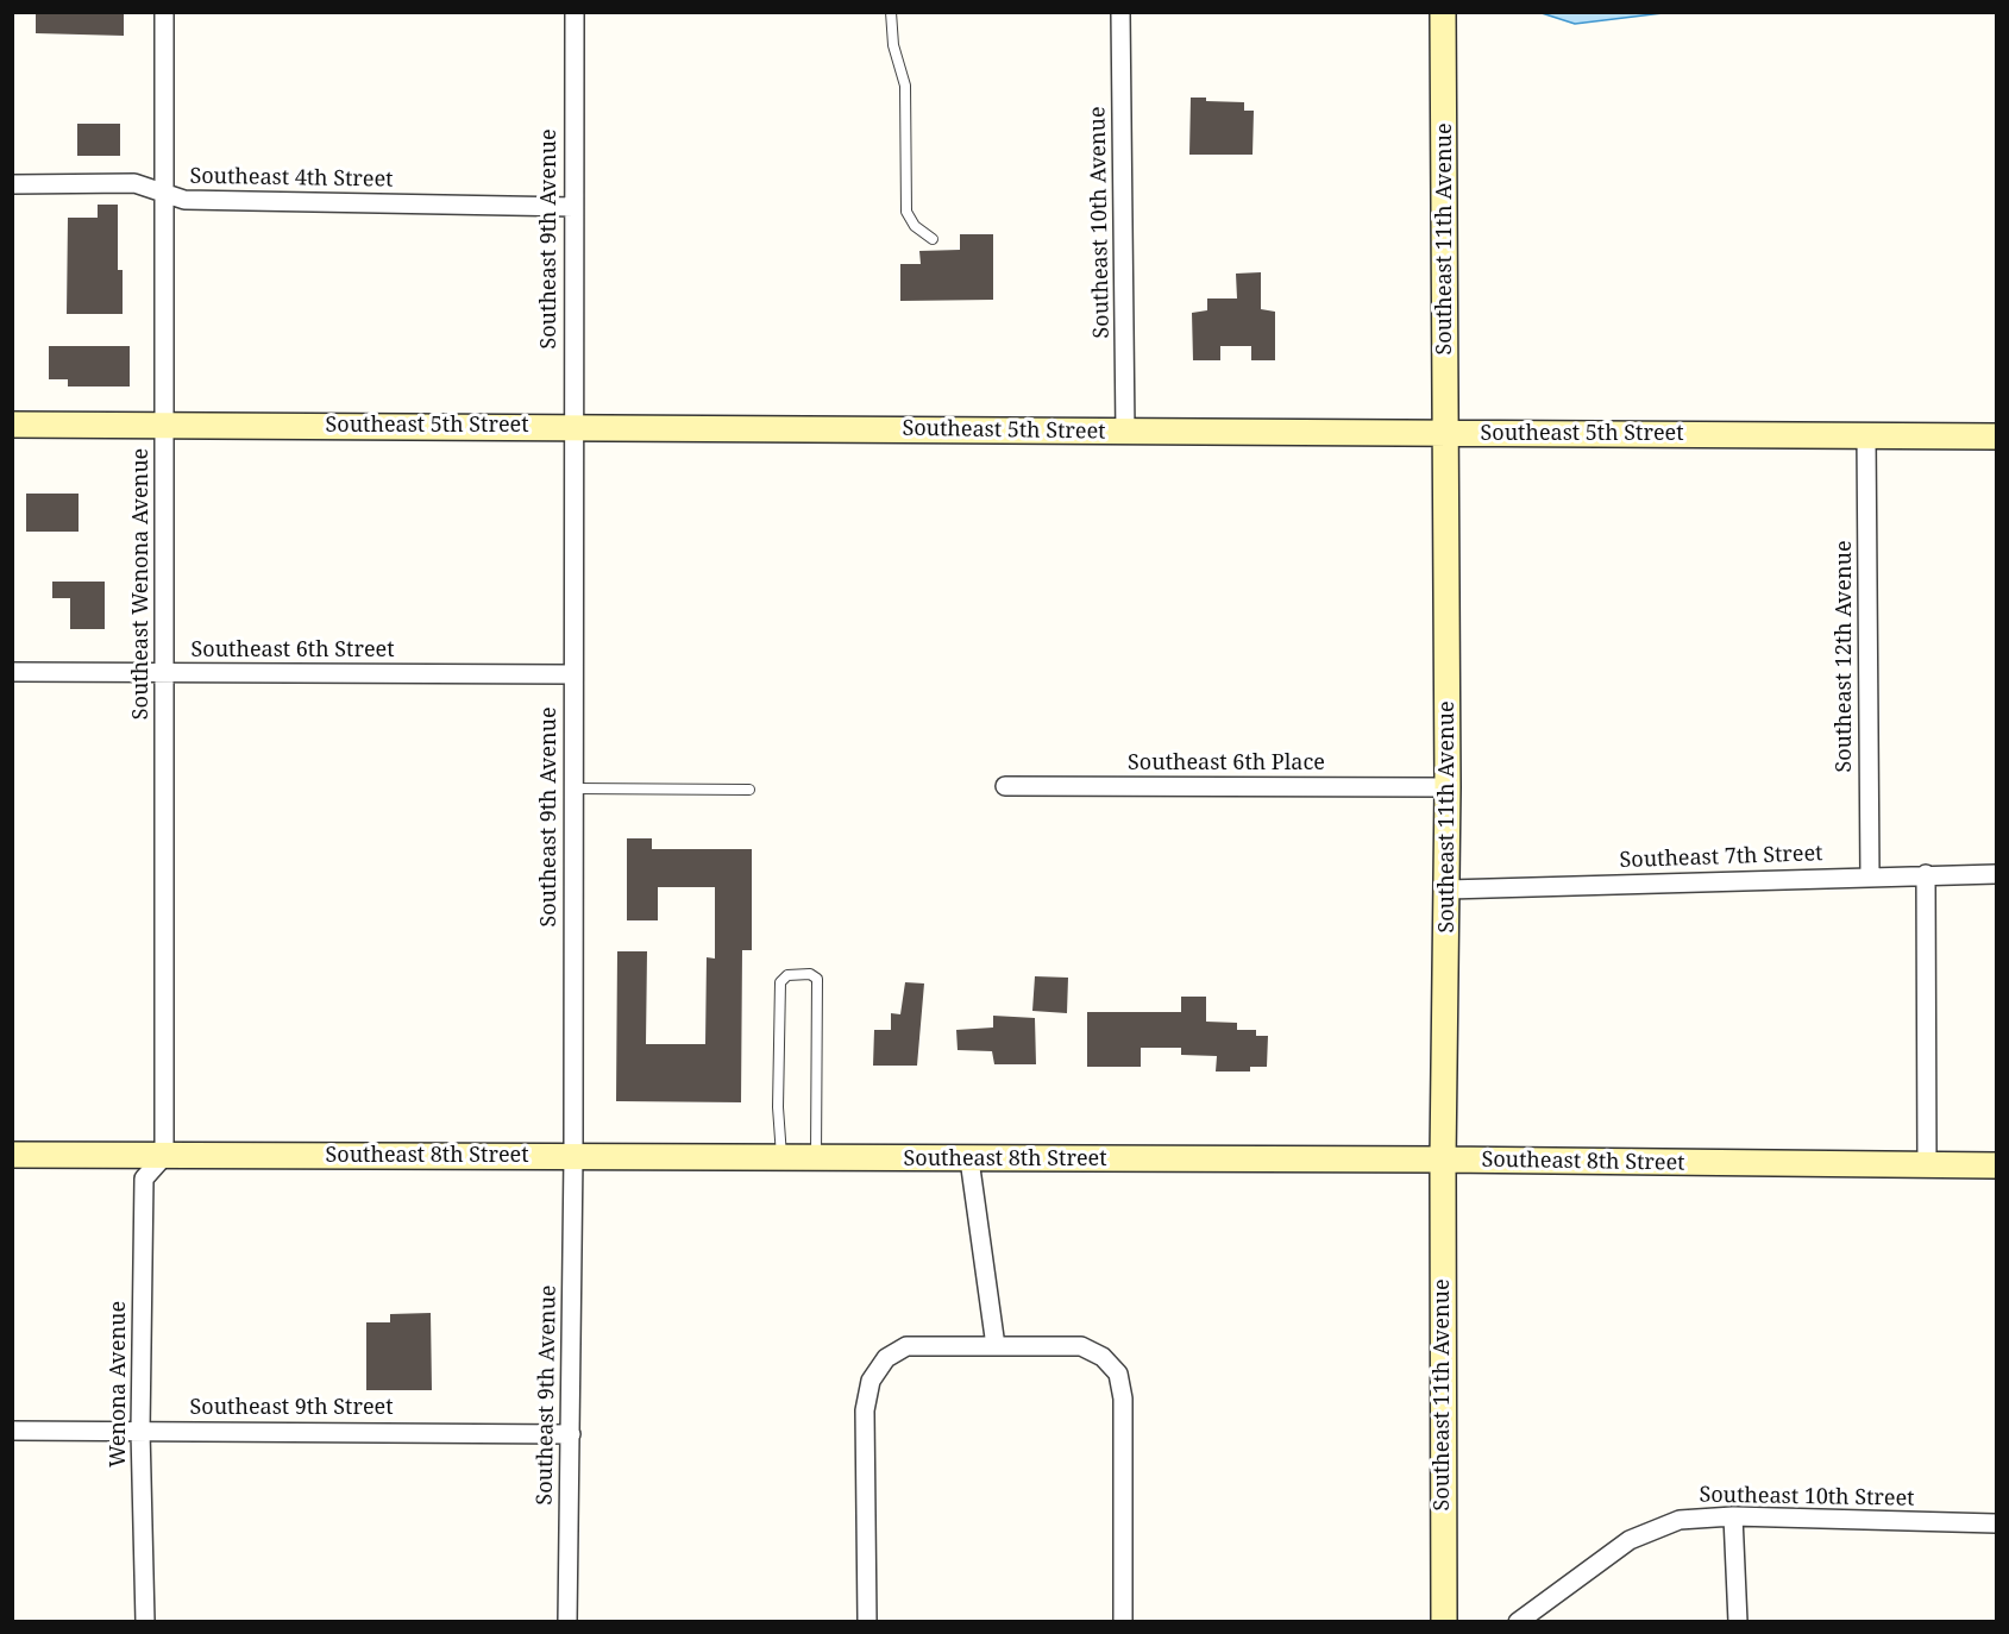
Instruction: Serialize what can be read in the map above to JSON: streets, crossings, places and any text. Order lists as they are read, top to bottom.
{
  "streets": {
    "street": [
      "Southeast 4th Street",
      "Southeast 10th Avenue",
      "Southeast 9th Avenue",
      "Southeast 11th Avenue",
      "Southeast 5th Street",
      "Southeast Wenona Avenue",
      "Southeast 6th Street",
      "Southeast 12th Avenue",
      "Southeast 6th Place",
      "Southeast 7th Street",
      "Southeast 8th Street",
      "Wenona Avenue",
      "Southeast 9th Street",
      "Southeast 10th Street"
    ]
  },
  "crossings": [
    ["Southeast 4th Street", "Southeast 9th Avenue"],
    ["Southeast 4th Street", "Southeast Wenona Avenue"],
    ["Southeast 10th Avenue", "Southeast 5th Street"],
    ["Southeast 9th Avenue", "Southeast 5th Street"],
    ["Southeast 9th Avenue", "Southeast 6th Street"],
    ["Southeast 9th Avenue", "Southeast 8th Street"],
    ["Southeast 9th Avenue", "Southeast 9th Street"],
    ["Southeast 11th Avenue", "Southeast 5th Street"],
    ["Southeast 11th Avenue", "Southeast 6th Place"],
    ["Southeast 11th Avenue", "Southeast 7th Street"],
    ["Southeast 11th Avenue", "Southeast 8th Street"],
    ["Southeast 5th Street", "Southeast Wenona Avenue"],
    ["Southeast 5th Street", "Southeast 12th Avenue"],
    ["Southeast Wenona Avenue", "Southeast 6th Street"],
    ["Southeast Wenona Avenue", "Southeast 8th Street"],
    ["Southeast Wenona Avenue", "Wenona Avenue"],
    ["Southeast 12th Avenue", "Southeast 7th Street"],
    ["Southeast 8th Street", "Wenona Avenue"],
    ["Wenona Avenue", "Southeast 9th Street"]
  ]
}
